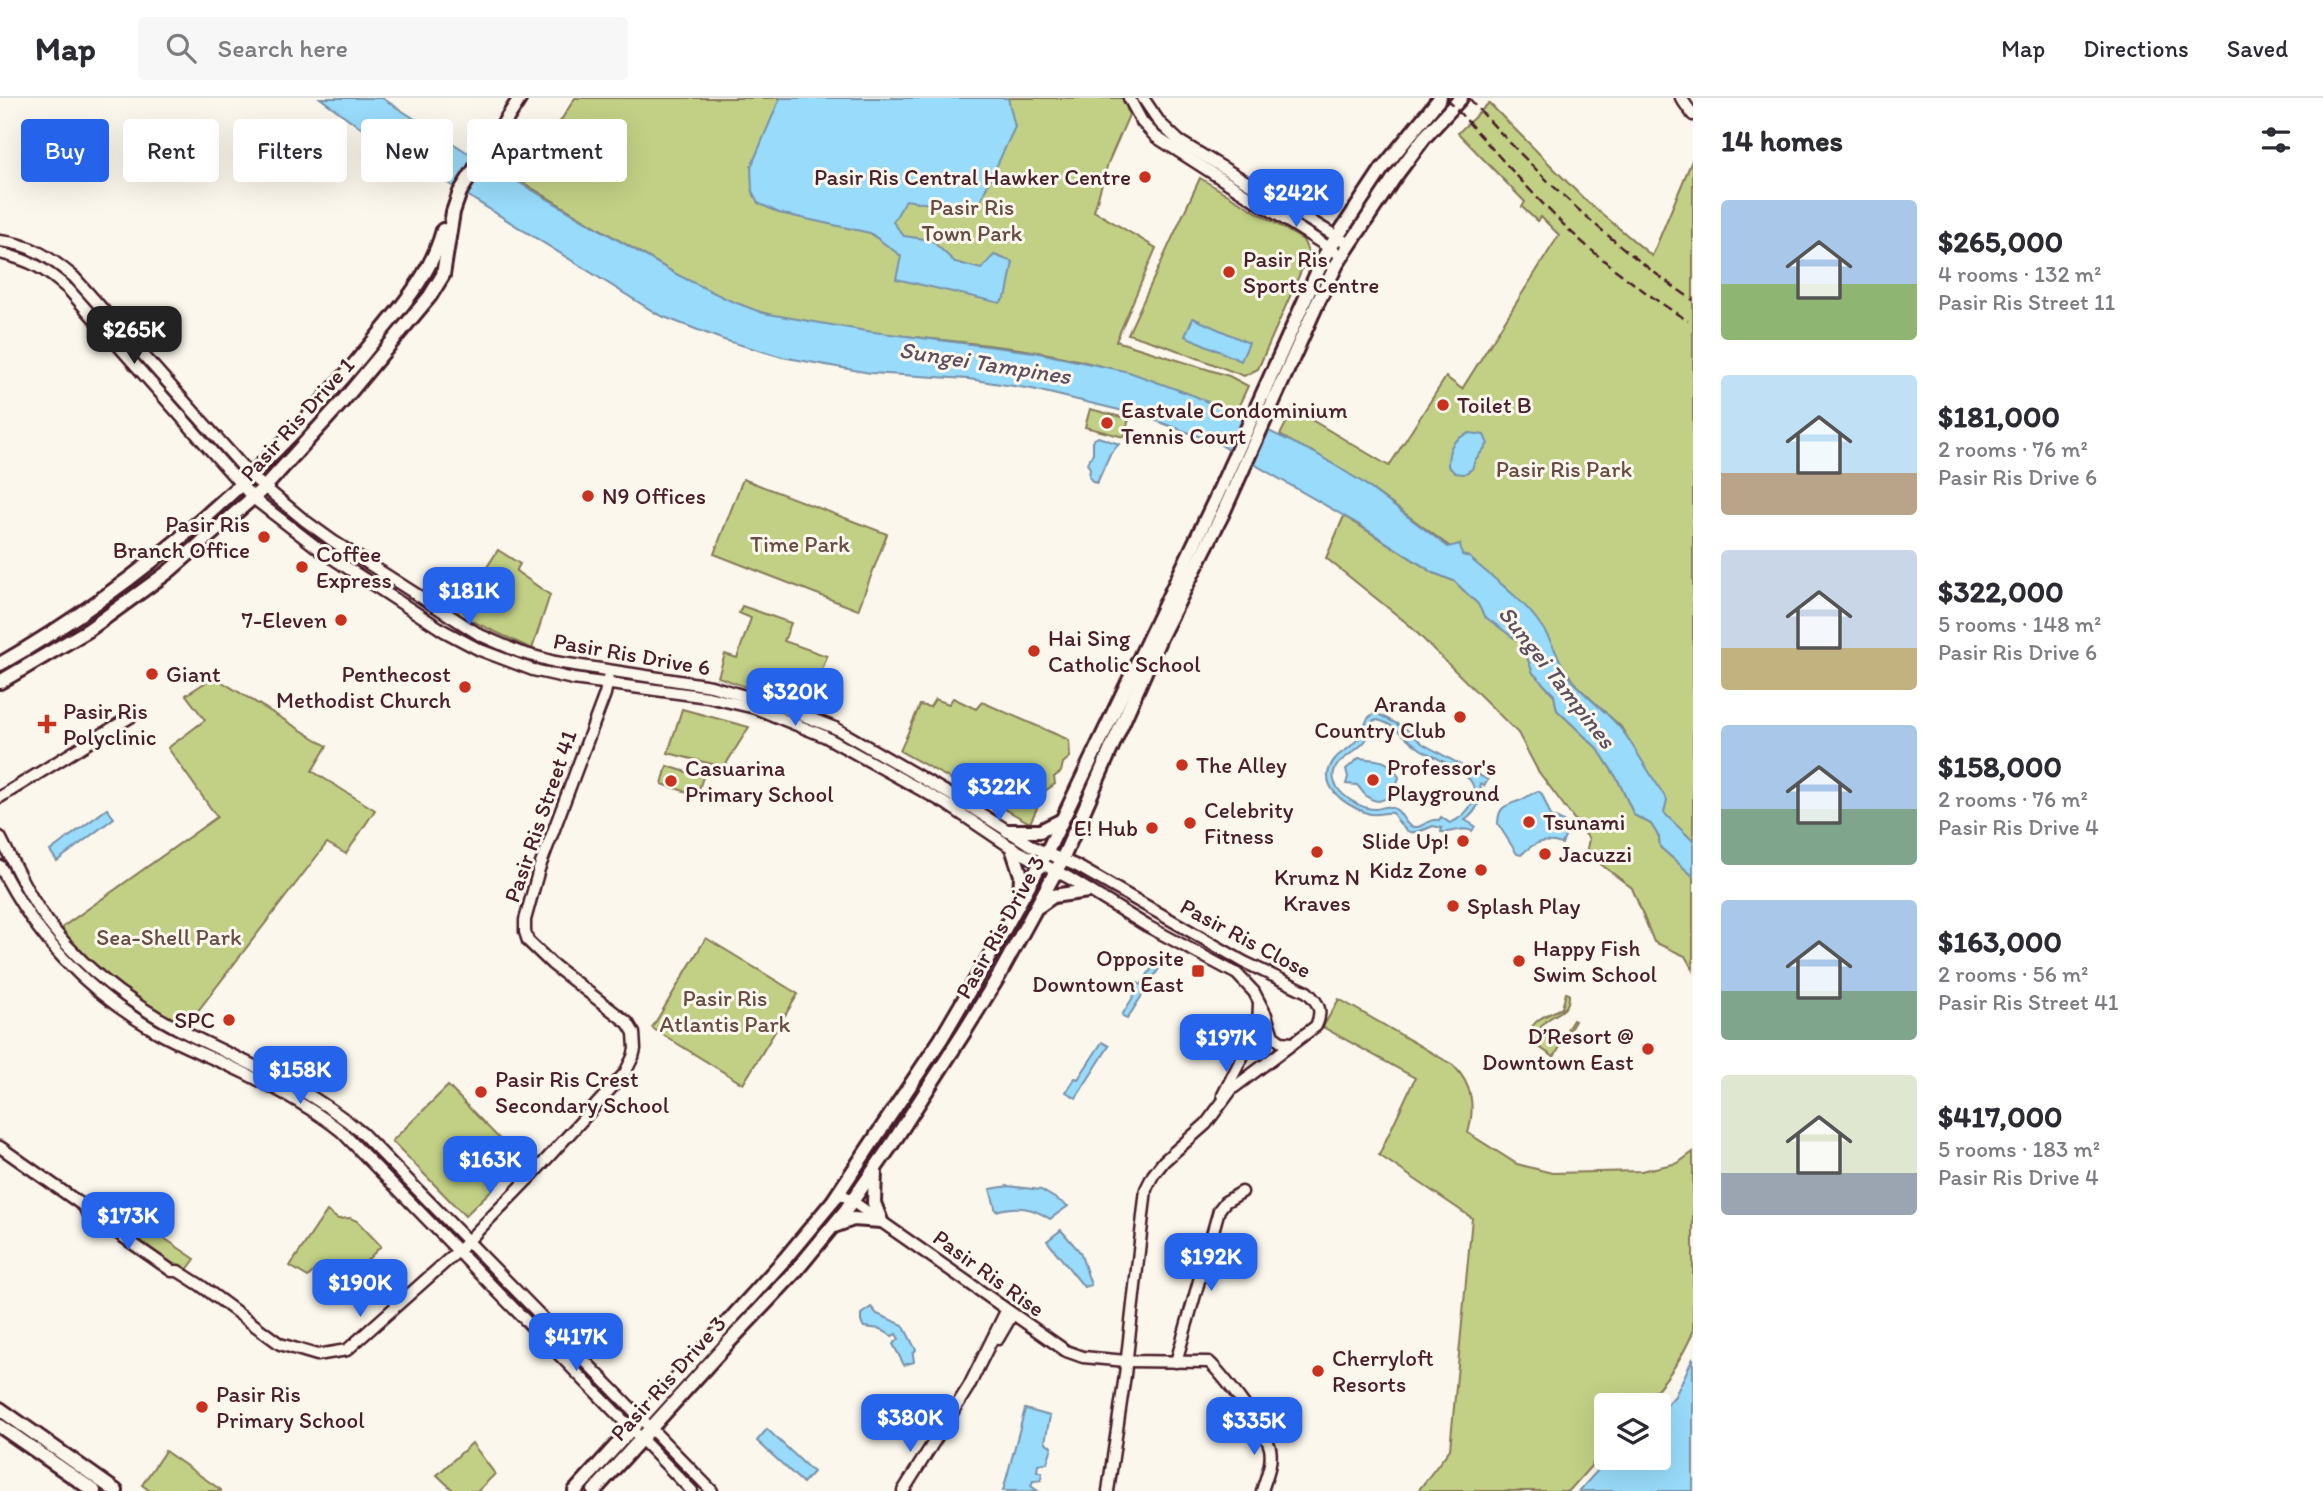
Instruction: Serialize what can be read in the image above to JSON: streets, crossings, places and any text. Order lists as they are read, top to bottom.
{
  "streets": {
    "main road": ["Pasir Ris Drive 1", "Pasir Ris Drive 3"],
    "street": [
      "Pasir Ris Drive 6",
      "Pasir Ris Street 41",
      "Pasir Ris Close",
      "Pasir Ris Rise"
    ]
  },
  "crossings": [
    ["Pasir Ris Drive 1", "Pasir Ris Drive 6"],
    ["Pasir Ris Drive 6", "Pasir Ris Street 41"],
    ["Pasir Ris Drive 6", "Pasir Ris Drive 3"],
    ["Pasir Ris Drive 6", "Pasir Ris Close"],
    ["Pasir Ris Drive 3", "Pasir Ris Close"],
    ["Pasir Ris Drive 3", "Pasir Ris Rise"]
  ],
  "water": ["Sungei Tampines"],
  "parks": [
    "Pasir Ris Town Park",
    "Pasir Ris Park",
    "Time Park",
    "Sea-Shell Park",
    "Pasir Ris Atlantis Park"
  ],
  "places": {
    "other": [
      "Pasir Ris Central Hawker Centre",
      "Pasir Ris Sports Centre",
      "Toilet B",
      "Eastvale Condominium Tennis Court",
      "N9 Offices",
      "Pasir Ris Branch Office",
      "Coffee Express",
      "7-Eleven",
      "Hai Sing Catholic School",
      "Giant",
      "Penthecost Methodist Church",
      "Aranda Country Club",
      "The Alley",
      "Professor's Playground",
      "Casuarina Primary School",
      "Tsunami",
      "Celebrity Fitness",
      "E! Hub",
      "Slide Up!",
      "Krumz N Kraves",
      "Jacuzzi",
      "Kidz Zone",
      "Splash Play",
      "Happy Fish Swim School",
      "SPC",
      "D’Resort @ Downtown East",
      "Pasir Ris Crest Secondary School",
      "Cherryloft Resorts",
      "Pasir Ris Primary School"
    ],
    "health": ["Pasir Ris Polyclinic"],
    "transit": ["Opposite Downtown East"]
  },
  "page": {
    "header": "Map",
    "search": "Search here",
    "nav": ["Map", "Directions", "Saved"],
    "heading": "14 homes",
    "chip": [
      "Buy",
      "Rent",
      "Filters",
      "New",
      "Apartment"
    ],
    "price": [
      "$242K",
      "$265K",
      "$181K",
      "$320K",
      "$322K",
      "$197K",
      "$158K",
      "$163K",
      "$173K",
      "$192K",
      "$190K",
      "$417K",
      "$380K",
      "$335K"
    ],
    "list": [
      {
        "name": "$265,000",
        "note": "4 rooms · 132 m² · Pasir Ris Street 11"
      },
      {
        "name": "$181,000",
        "note": "2 rooms · 76 m² · Pasir Ris Drive 6"
      },
      {
        "name": "$322,000",
        "note": "5 rooms · 148 m² · Pasir Ris Drive 6"
      },
      {
        "name": "$158,000",
        "note": "2 rooms · 76 m² · Pasir Ris Drive 4"
      },
      {
        "name": "$163,000",
        "note": "2 rooms · 56 m² · Pasir Ris Street 41"
      },
      {
        "name": "$417,000",
        "note": "5 rooms · 183 m² · Pasir Ris Drive 4"
      }
    ]
  }
}
